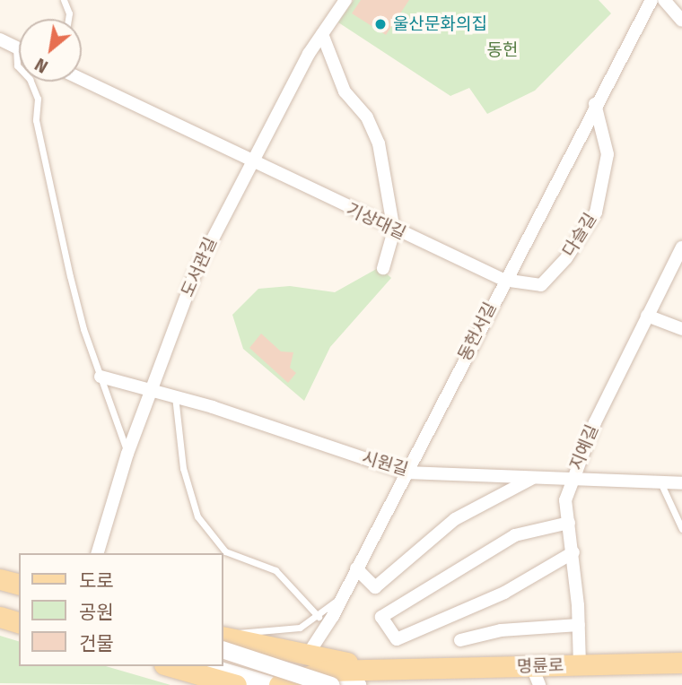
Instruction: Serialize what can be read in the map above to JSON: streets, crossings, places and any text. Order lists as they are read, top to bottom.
{
  "streets": {
    "main road": ["명륜로"],
    "street": [
      "기상대길",
      "다슬길",
      "도서관길",
      "동헌서길",
      "지예길",
      "시원길"
    ]
  },
  "crossings": [
    ["기상대길", "다슬길"],
    ["기상대길", "도서관길"],
    ["기상대길", "동헌서길"],
    ["다슬길", "동헌서길"],
    ["도서관길", "시원길"],
    ["동헌서길", "시원길"],
    ["동헌서길", "명륜로"],
    ["지예길", "시원길"],
    ["지예길", "명륜로"]
  ],
  "parks": ["동헌"],
  "places": ["울산문화의집"],
  "legend": ["도로", "공원", "건물"],
  "north": "bottom left"
}
